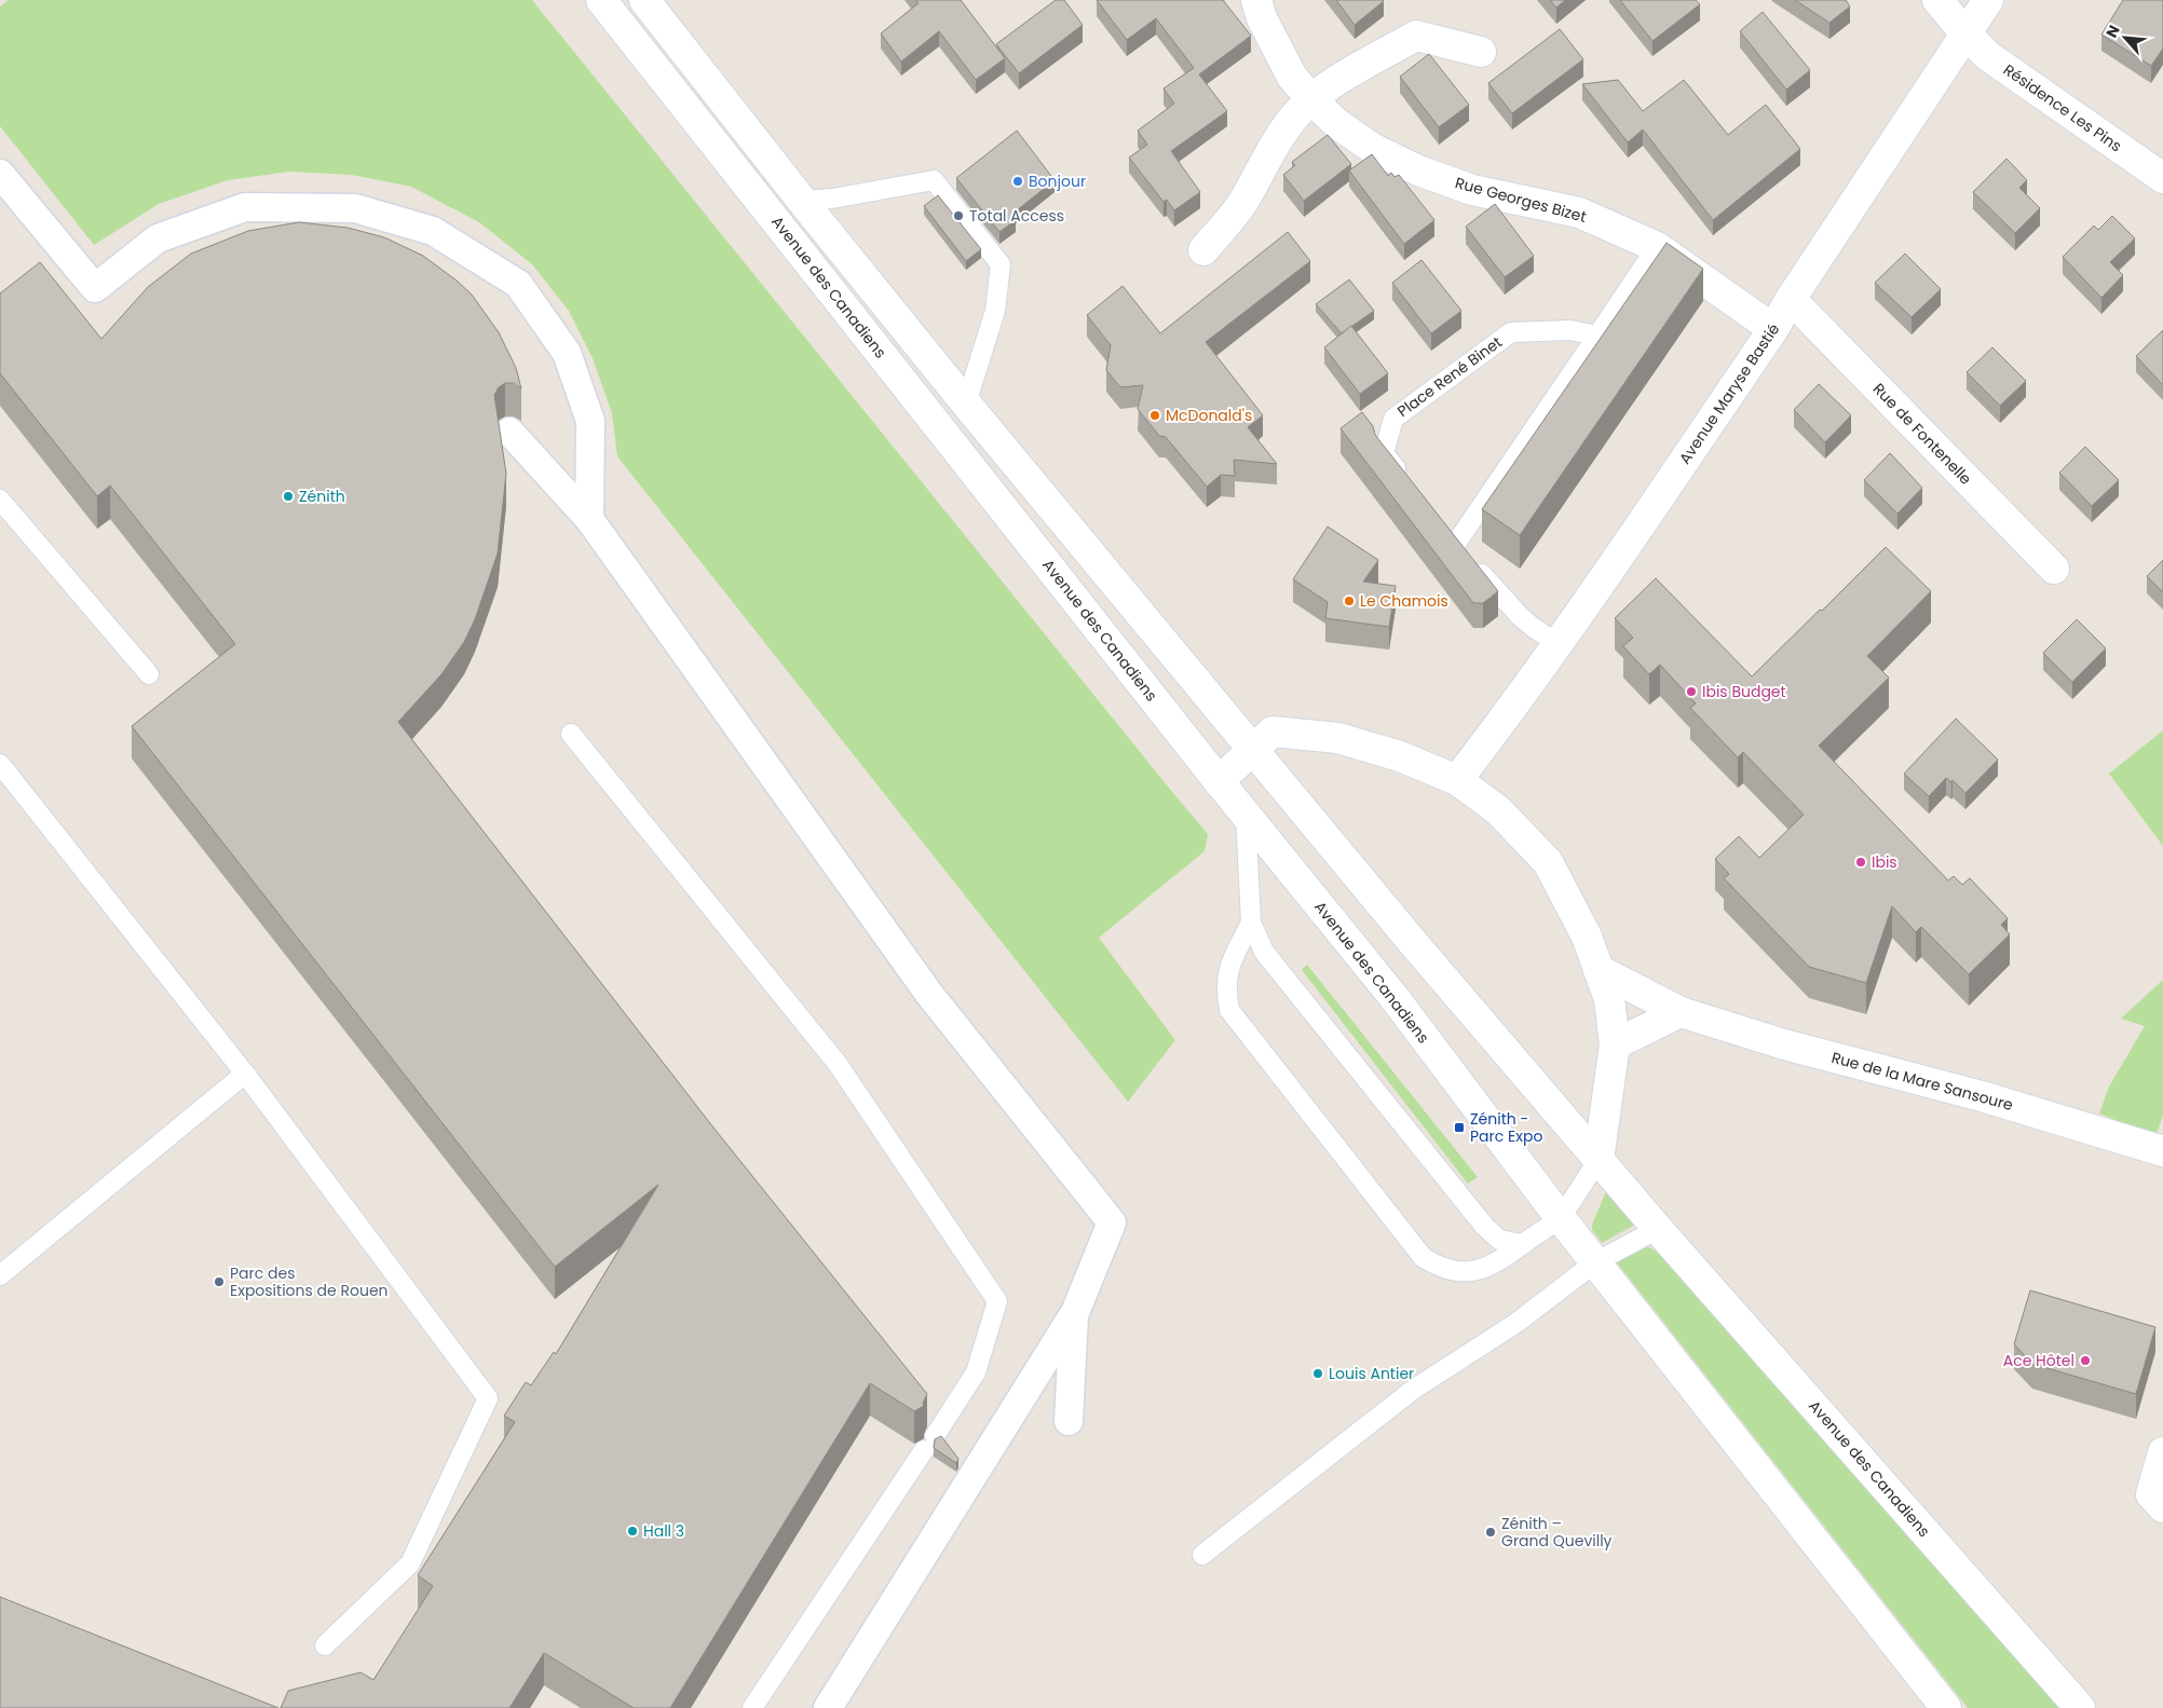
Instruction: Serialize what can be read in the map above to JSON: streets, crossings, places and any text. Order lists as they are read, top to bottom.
{
  "streets": {
    "main road": [
      "Résidence Les Pins",
      "Rue Georges Bizet",
      "Avenue des Canadiens",
      "Avenue Maryse Bastié",
      "Rue de Fontenelle",
      "Rue de la Mare Sansoure"
    ],
    "lane": ["Place René Binet"]
  },
  "crossings": [
    ["Résidence Les Pins", "Avenue Maryse Bastié"],
    ["Rue Georges Bizet", "Avenue Maryse Bastié"],
    ["Avenue Maryse Bastié", "Rue de Fontenelle"]
  ],
  "places": {
    "other": [
      "Bonjour",
      "Total Access",
      "McDonald's",
      "Zénith",
      "Le Chamois",
      "Ibis Budget",
      "Ibis",
      "Parc des Expositions de Rouen",
      "Ace Hôtel",
      "Louis Antier",
      "Hall 3",
      "Zénith – Grand Quevilly"
    ],
    "transit": ["Zénith - Parc Expo"]
  },
  "north": "top left"
}
